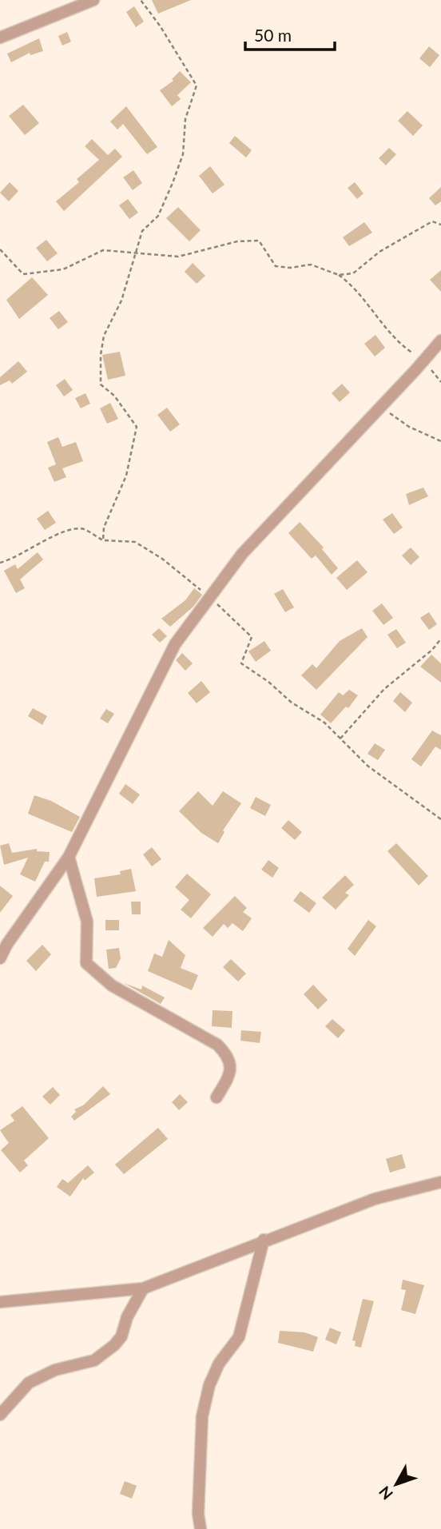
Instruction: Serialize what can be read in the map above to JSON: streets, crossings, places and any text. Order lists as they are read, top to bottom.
{
  "scale_bar": "50 m",
  "north": "bottom left"
}
